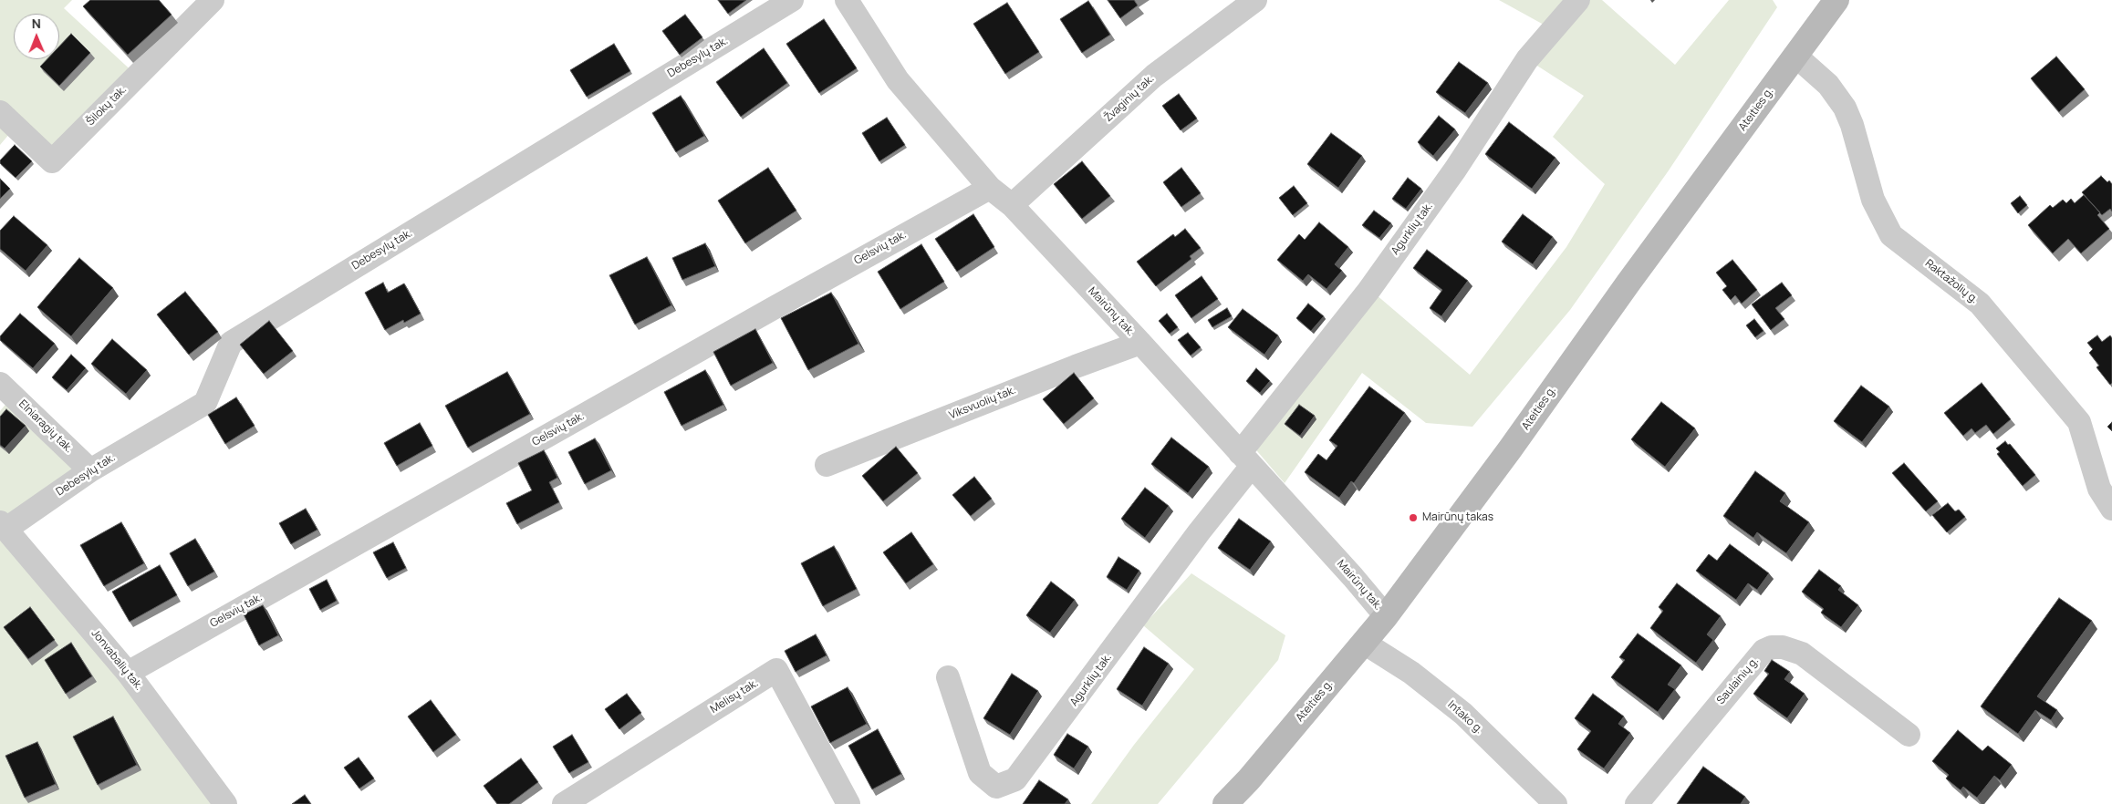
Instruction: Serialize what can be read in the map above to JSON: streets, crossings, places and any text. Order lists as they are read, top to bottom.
{
  "streets": {
    "street": [
      "Debesylų tak.",
      "Žvaginių tak.",
      "Šilokų tak.",
      "Ateities g.",
      "Agurklių tak.",
      "Gelsvių tak.",
      "Raktažolių g.",
      "Mairūnų tak.",
      "Viksvuolių tak.",
      "Elniaragių tak.",
      "Jonvabalių tak.",
      "Saulainių g.",
      "Melisų tak.",
      "Intako g."
    ]
  },
  "crossings": [
    ["Debesylų tak.", "Elniaragių tak."],
    ["Debesylų tak.", "Jonvabalių tak."],
    ["Žvaginių tak.", "Mairūnų tak."],
    ["Ateities g.", "Raktažolių g."],
    ["Ateities g.", "Mairūnų tak."],
    ["Ateities g.", "Intako g."],
    ["Agurklių tak.", "Mairūnų tak."],
    ["Gelsvių tak.", "Mairūnų tak."],
    ["Gelsvių tak.", "Jonvabalių tak."],
    ["Mairūnų tak.", "Viksvuolių tak."]
  ],
  "places": ["Mairūnų takas"],
  "north": "top"
}
